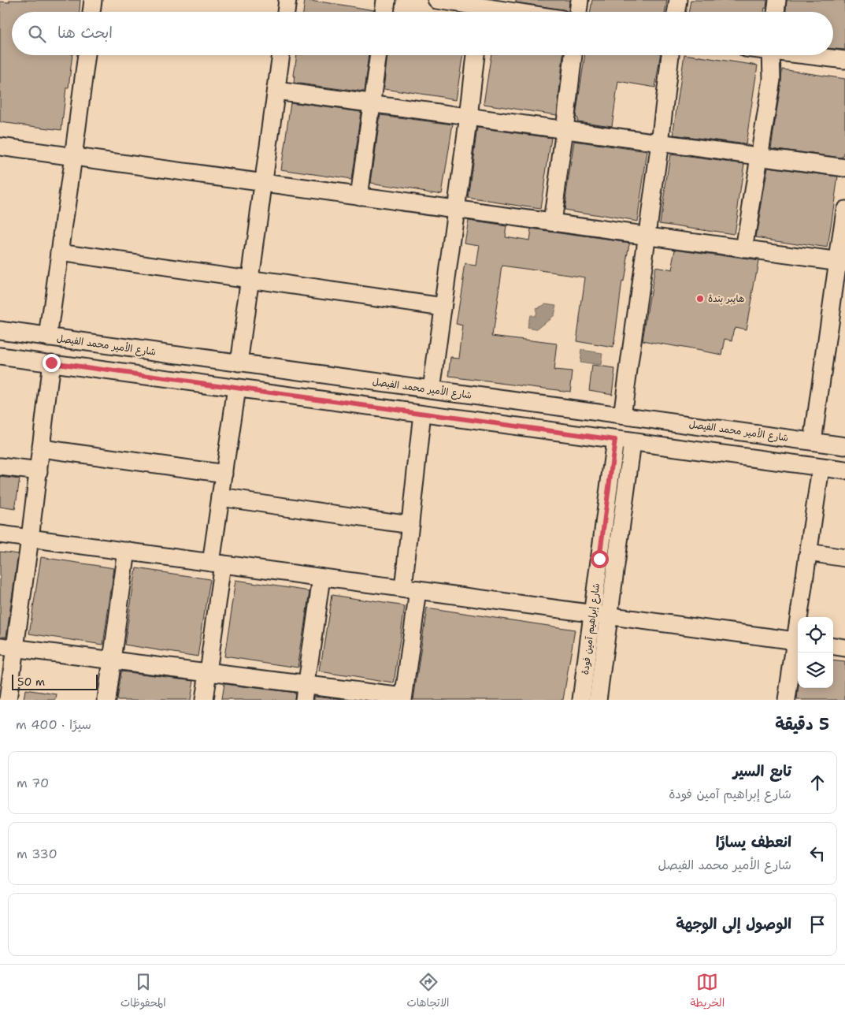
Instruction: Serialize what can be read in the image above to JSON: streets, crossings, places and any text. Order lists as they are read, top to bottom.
{
  "streets": {
    "street": ["شارع الأمير محمد الفيصل", "شارع إبراهيم آمين فودة"]
  },
  "places": ["هايبر بندة"],
  "scale_bar": "50 m",
  "page": {
    "search": "ابحث هنا",
    "scale": "50 m",
    "heading": ["5 دقيقة", "سيرًا · 400 m"],
    "list": [
      ["تابع السير", "شارع إبراهيم آمين فودة", "70 m"],
      ["انعطف يسارًا", "شارع الأمير محمد الفيصل", "330 m"],
      "الوصول إلى الوجهة"
    ],
    "nav": ["الخريطة", "الاتجاهات", "المحفوظات"]
  }
}
